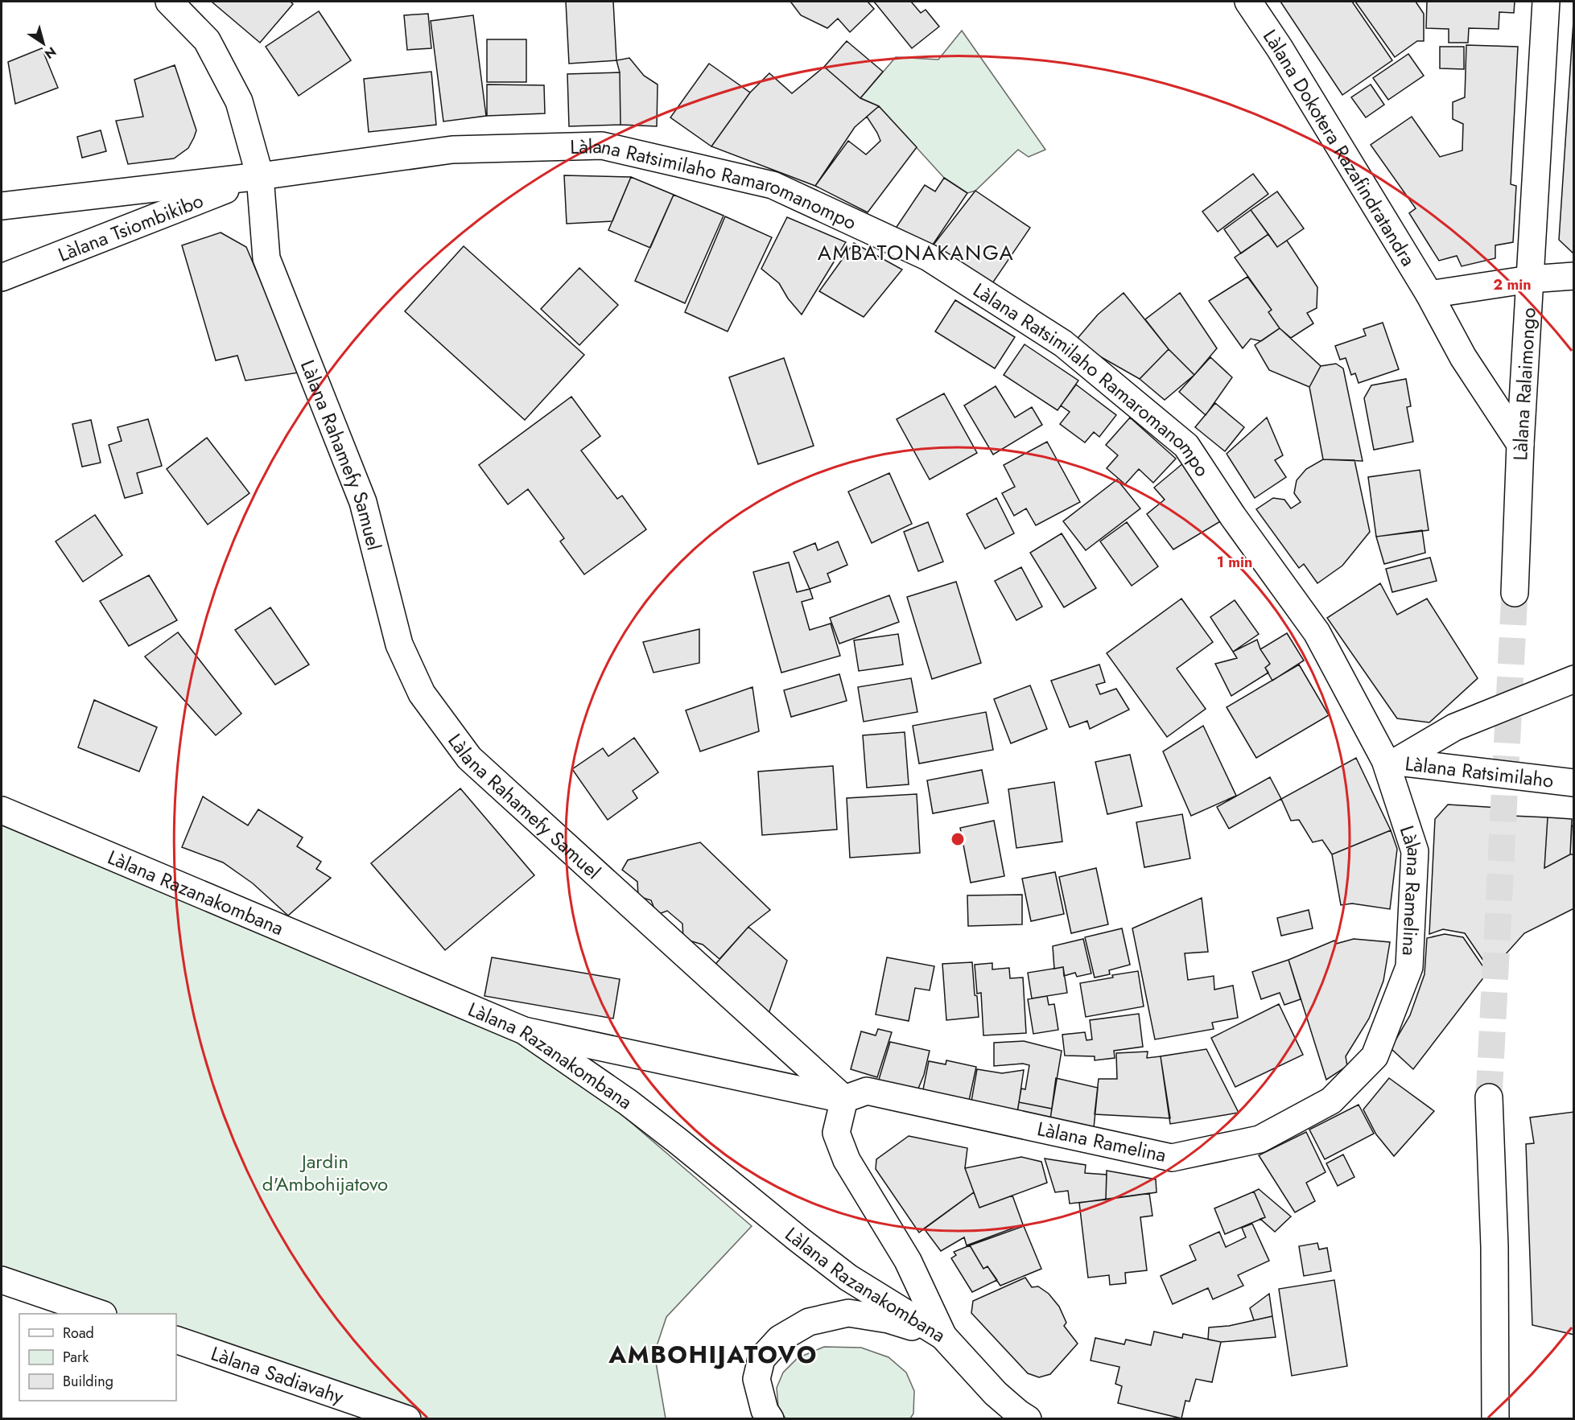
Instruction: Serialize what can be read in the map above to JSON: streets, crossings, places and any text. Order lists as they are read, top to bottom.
{
  "streets": {
    "street": [
      "Làlana Dokotera Razafindratandra",
      "Làlana Ratsimilaho Ramaromanompo",
      "Làlana Tsiombikibo",
      "Làlana Ralaimongo",
      "Làlana Rahamefy Samuel",
      "Làlana Ratsimilaho",
      "Làlana Ramelina",
      "Làlana Razanakombana",
      "Làlana Sadiavahy"
    ]
  },
  "crossings": [
    ["Làlana Dokotera Razafindratandra", "Làlana Ralaimongo"],
    ["Làlana Ratsimilaho Ramaromanompo", "Làlana Tsiombikibo"],
    ["Làlana Ratsimilaho Ramaromanompo", "Làlana Rahamefy Samuel"],
    ["Làlana Ratsimilaho Ramaromanompo", "Làlana Ratsimilaho"],
    ["Làlana Ratsimilaho Ramaromanompo", "Làlana Ramelina"],
    ["Làlana Tsiombikibo", "Làlana Rahamefy Samuel"],
    ["Làlana Rahamefy Samuel", "Làlana Ramelina"],
    ["Làlana Ratsimilaho", "Làlana Ramelina"]
  ],
  "districts": ["AMBATONAKANGA", "AMBOHIJATOVO"],
  "parks": ["Jardin d'Ambohijatovo"],
  "legend": ["Road", "Park", "Building"],
  "north": "bottom right",
  "rings": ["2 min", "1 min"]
}
